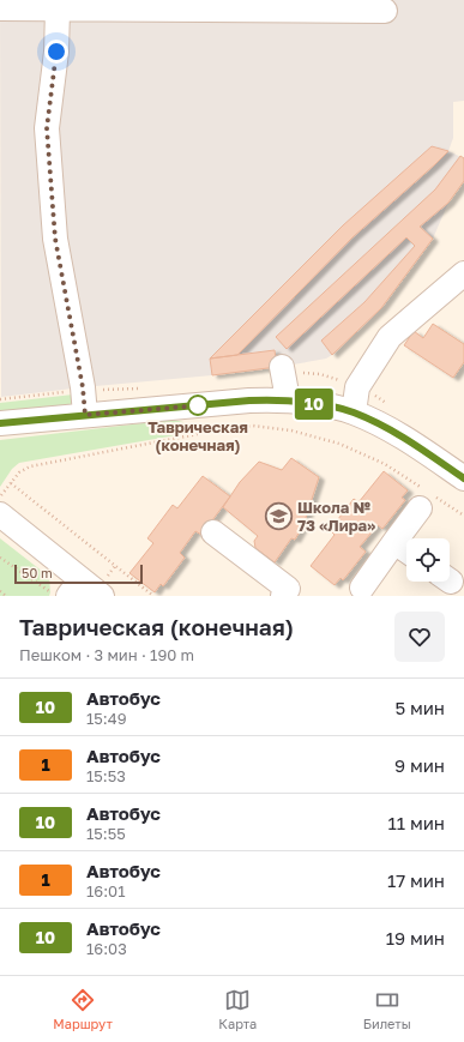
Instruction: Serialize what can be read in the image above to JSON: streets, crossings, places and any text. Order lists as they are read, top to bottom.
{
  "places": {
    "other": ["Таврическая (конечная)"],
    "school or university": ["Школа № 73 «Лира»"]
  },
  "lines": ["bus line 10"],
  "scale_bar": "50 m",
  "page": {
    "on_map": "10",
    "scale": "50 m",
    "heading": ["Таврическая (конечная)", "Пешком · 3 мин · 190 m"],
    "list": [
      {
        "mark": "10",
        "name": "Автобус",
        "note": "15:49",
        "value": "5 мин"
      },
      {
        "mark": "1",
        "name": "Автобус",
        "note": "15:53",
        "value": "9 мин"
      },
      {
        "mark": "10",
        "name": "Автобус",
        "note": "15:55",
        "value": "11 мин"
      },
      {
        "mark": "1",
        "name": "Автобус",
        "note": "16:01",
        "value": "17 мин"
      },
      {
        "mark": "10",
        "name": "Автобус",
        "note": "16:03",
        "value": "19 мин"
      }
    ],
    "tabs": ["Маршрут", "Карта", "Билеты"]
  }
}
